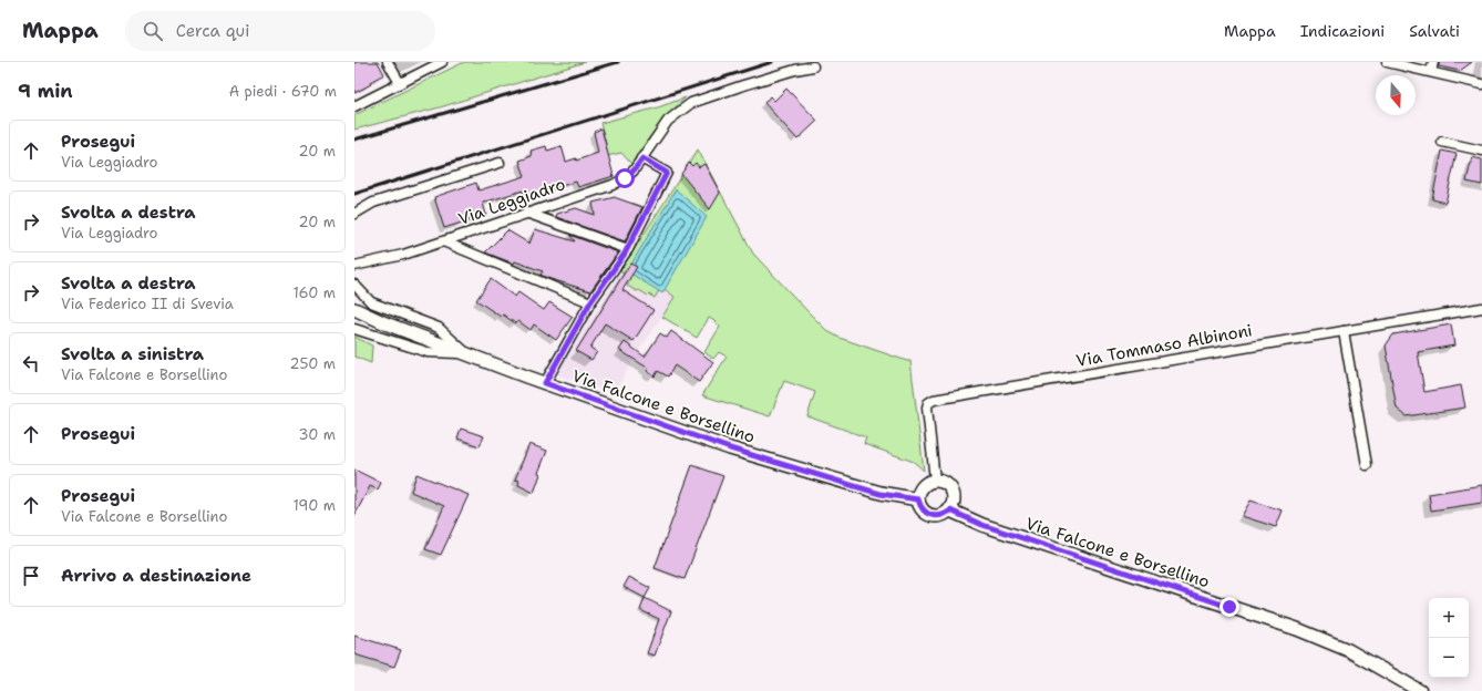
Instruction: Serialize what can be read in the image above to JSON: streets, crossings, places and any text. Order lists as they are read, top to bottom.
{
  "streets": {
    "main road": ["Via Falcone e Borsellino"],
    "street": ["Via Leggiadro", "Via Tommaso Albinoni"]
  },
  "crossings": [
    ["Via Tommaso Albinoni", "Via Falcone e Borsellino"]
  ],
  "north": "bottom",
  "page": {
    "header": "Mappa",
    "search": "Cerca qui",
    "nav": ["Mappa", "Indicazioni", "Salvati"],
    "heading": ["9 min", "A piedi · 670 m"],
    "list": [
      ["Prosegui", "Via Leggiadro", "20 m"],
      ["Svolta a destra", "Via Leggiadro", "20 m"],
      ["Svolta a destra", "Via Federico II di Svevia", "160 m"],
      ["Svolta a sinistra", "Via Falcone e Borsellino", "250 m"],
      ["Prosegui", "30 m"],
      ["Prosegui", "Via Falcone e Borsellino", "190 m"],
      "Arrivo a destinazione"
    ],
    "map_buttons": ["+", "−"]
  }
}
